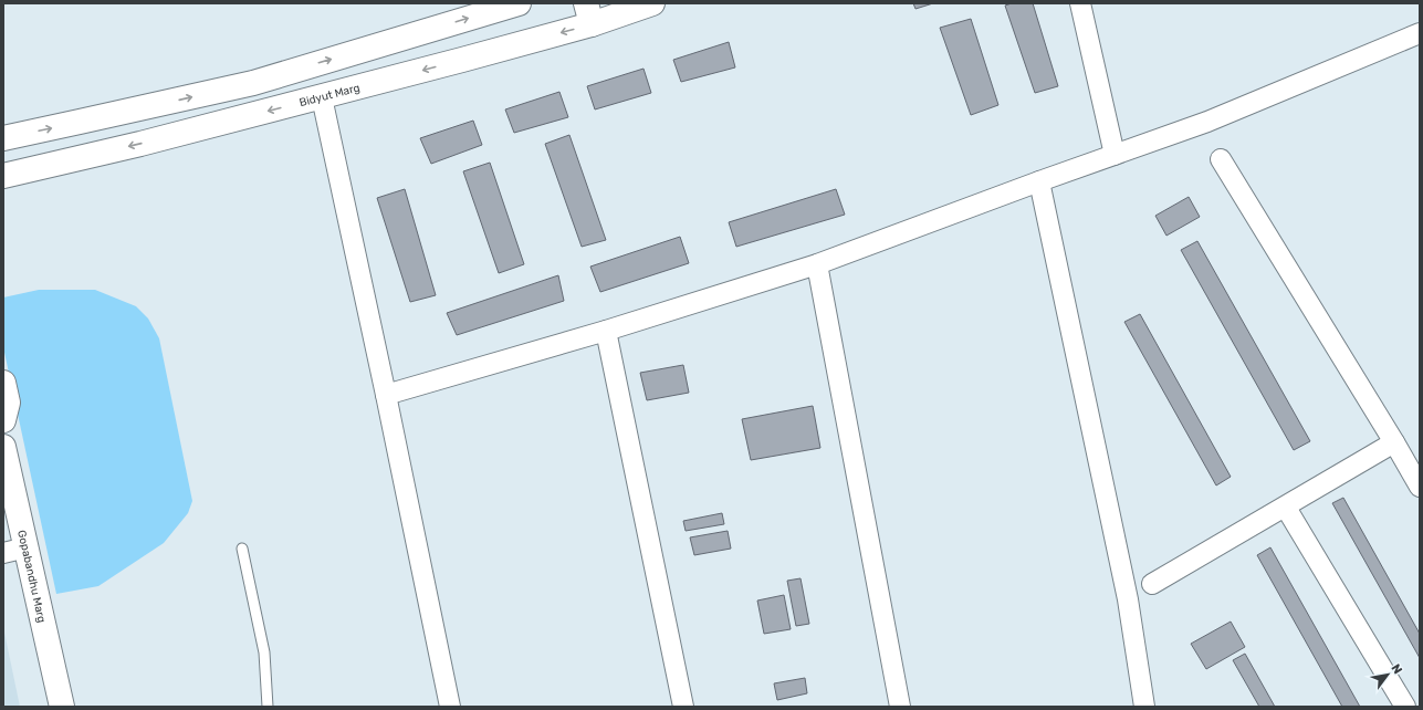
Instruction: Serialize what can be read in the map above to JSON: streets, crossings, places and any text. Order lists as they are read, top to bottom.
{
  "streets": {
    "main road": ["Bidyut Marg", "Gopabandhu Marg"]
  },
  "north": "top right"
}
